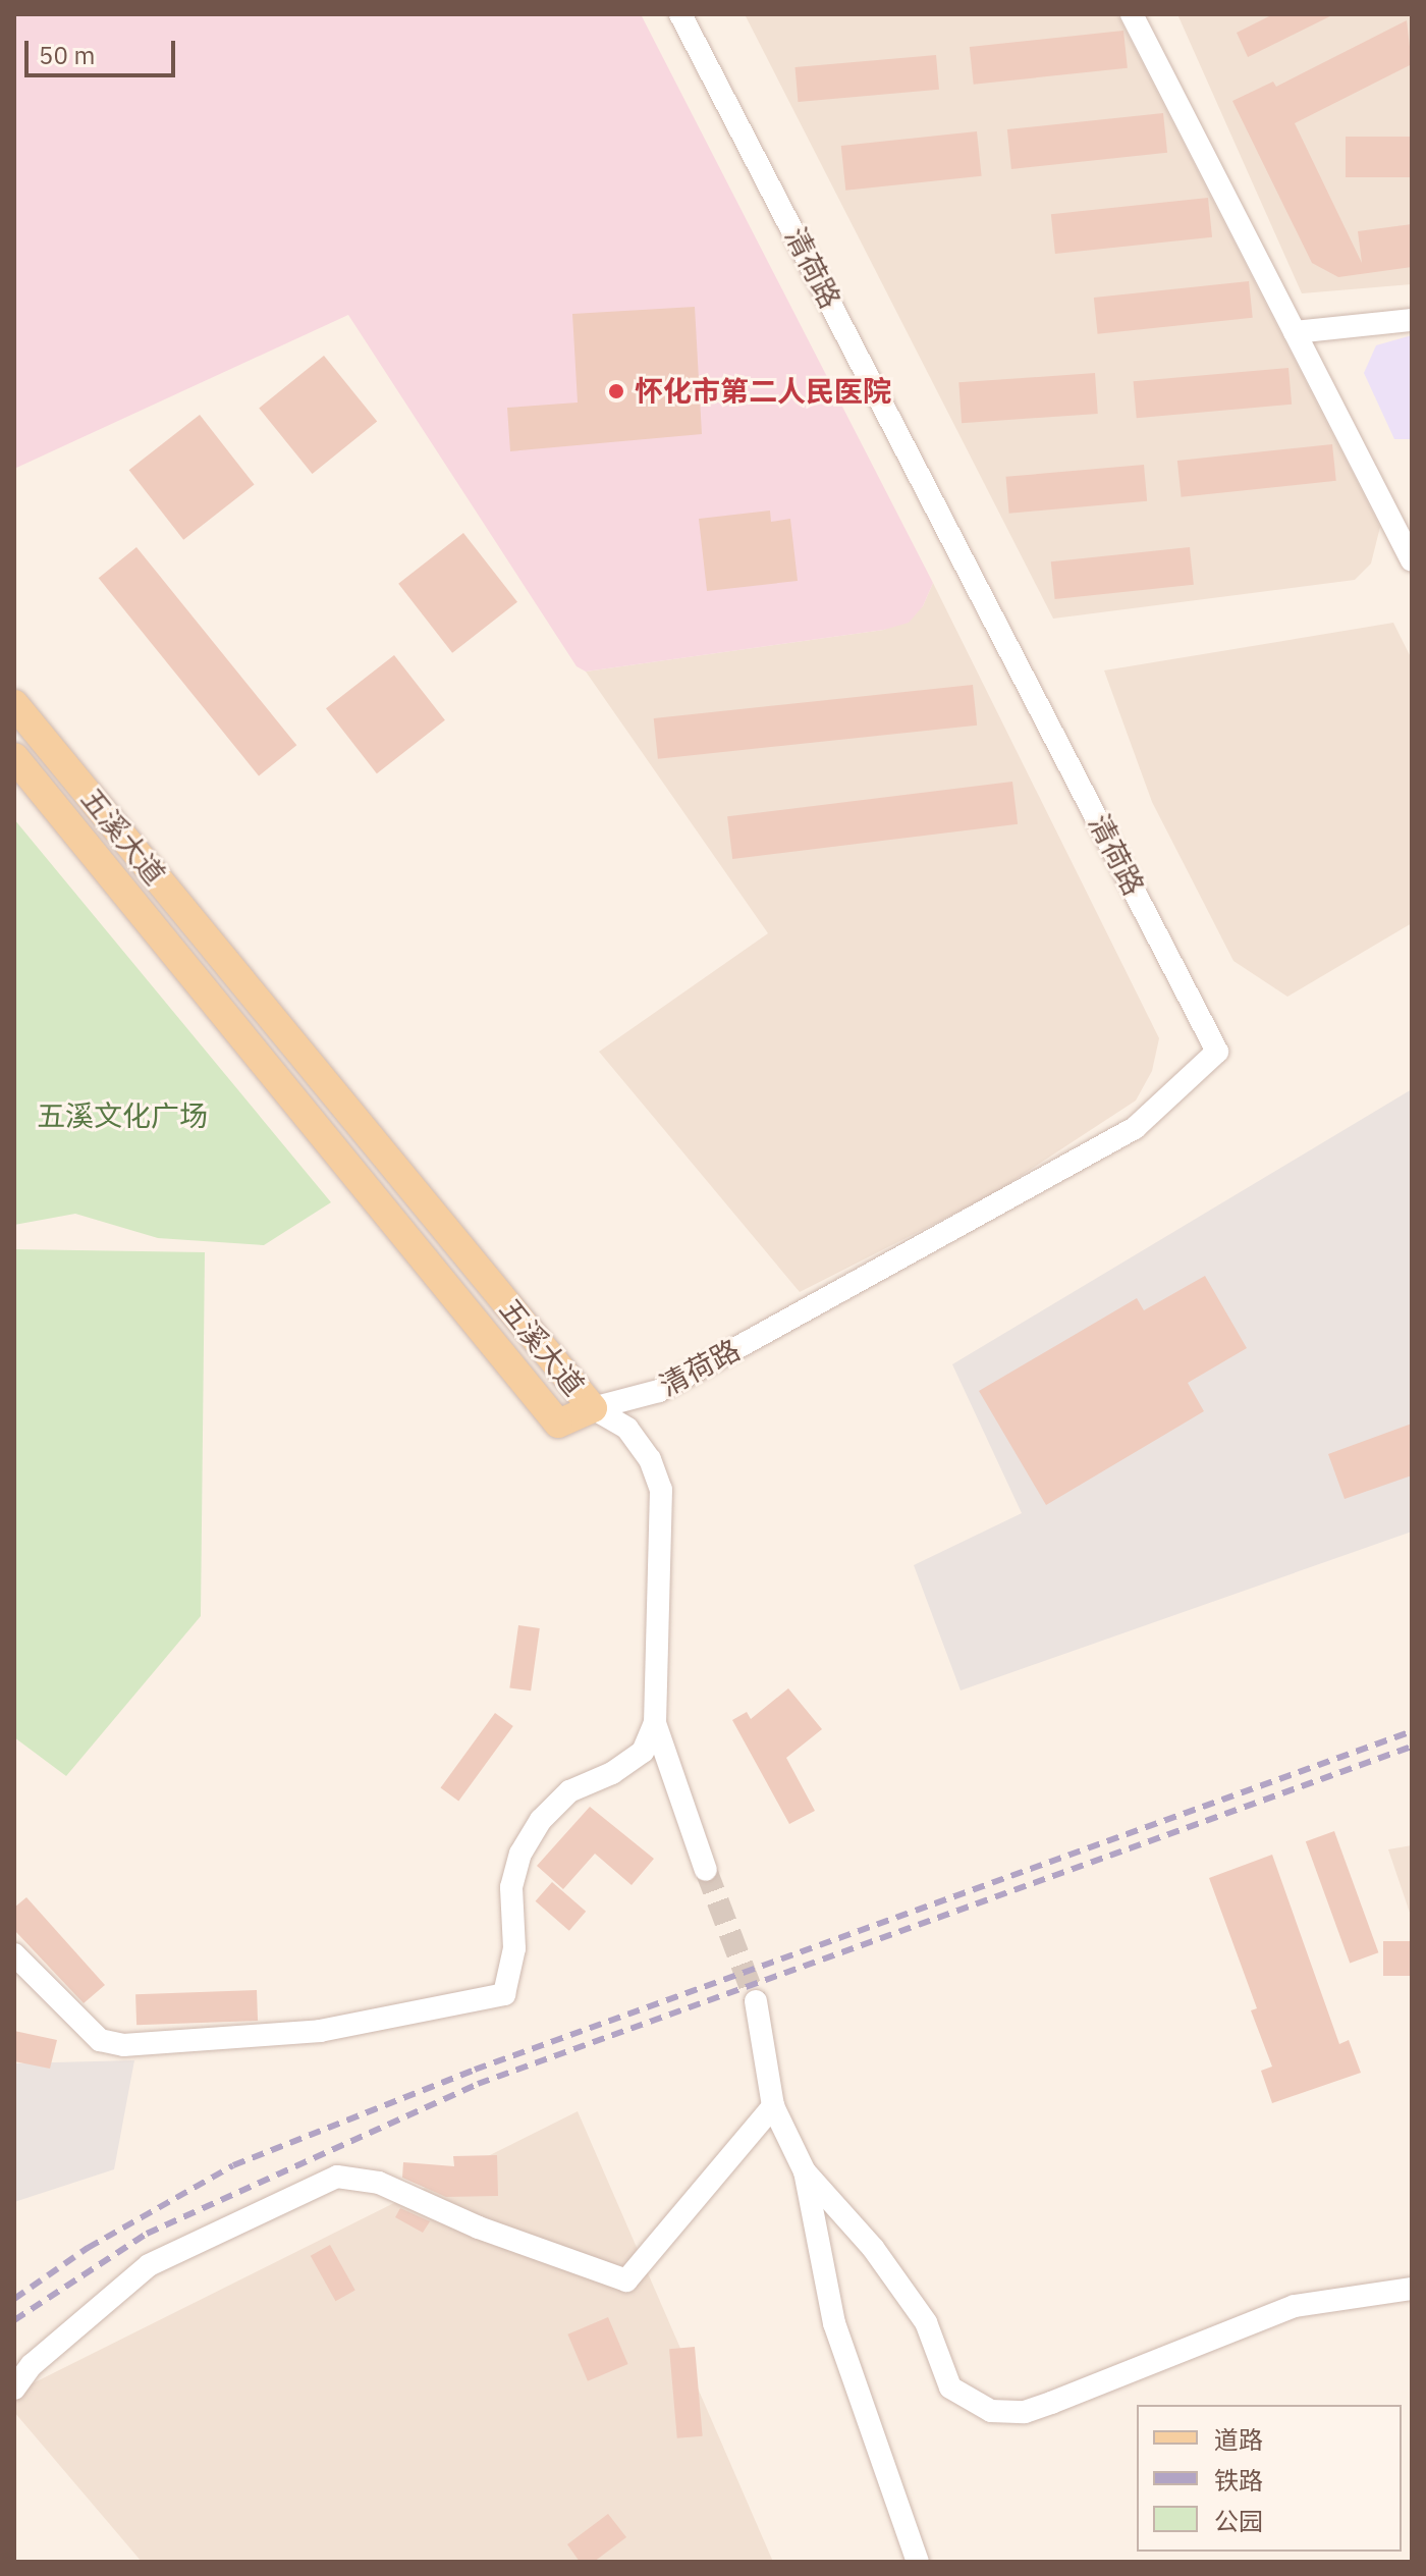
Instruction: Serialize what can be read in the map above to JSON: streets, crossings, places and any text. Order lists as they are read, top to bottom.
{
  "streets": {
    "main road": ["五溪大道"],
    "street": ["清荷路"]
  },
  "crossings": [
    ["清荷路", "五溪大道"]
  ],
  "parks": ["五溪文化广场"],
  "places": ["怀化市第二人民医院"],
  "legend": ["道路", "铁路", "公园"],
  "scale_bar": "50 m"
}
